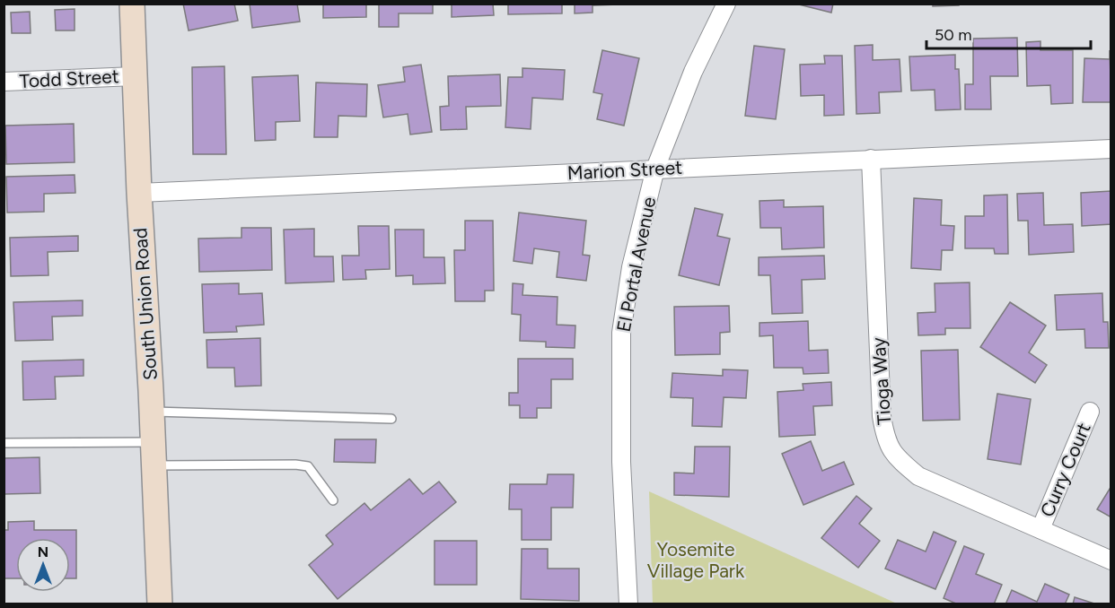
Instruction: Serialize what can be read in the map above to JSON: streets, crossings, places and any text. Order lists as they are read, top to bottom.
{
  "streets": {
    "street": [
      "Todd Street",
      "Marion Street",
      "El Portal Avenue",
      "South Union Road",
      "Tioga Way",
      "Curry Court"
    ]
  },
  "crossings": [
    ["Todd Street", "South Union Road"],
    ["Marion Street", "El Portal Avenue"],
    ["Marion Street", "South Union Road"],
    ["Marion Street", "Tioga Way"],
    ["Tioga Way", "Curry Court"]
  ],
  "parks": ["Yosemite Village Park"],
  "scale_bar": "50 m",
  "north": "top"
}
